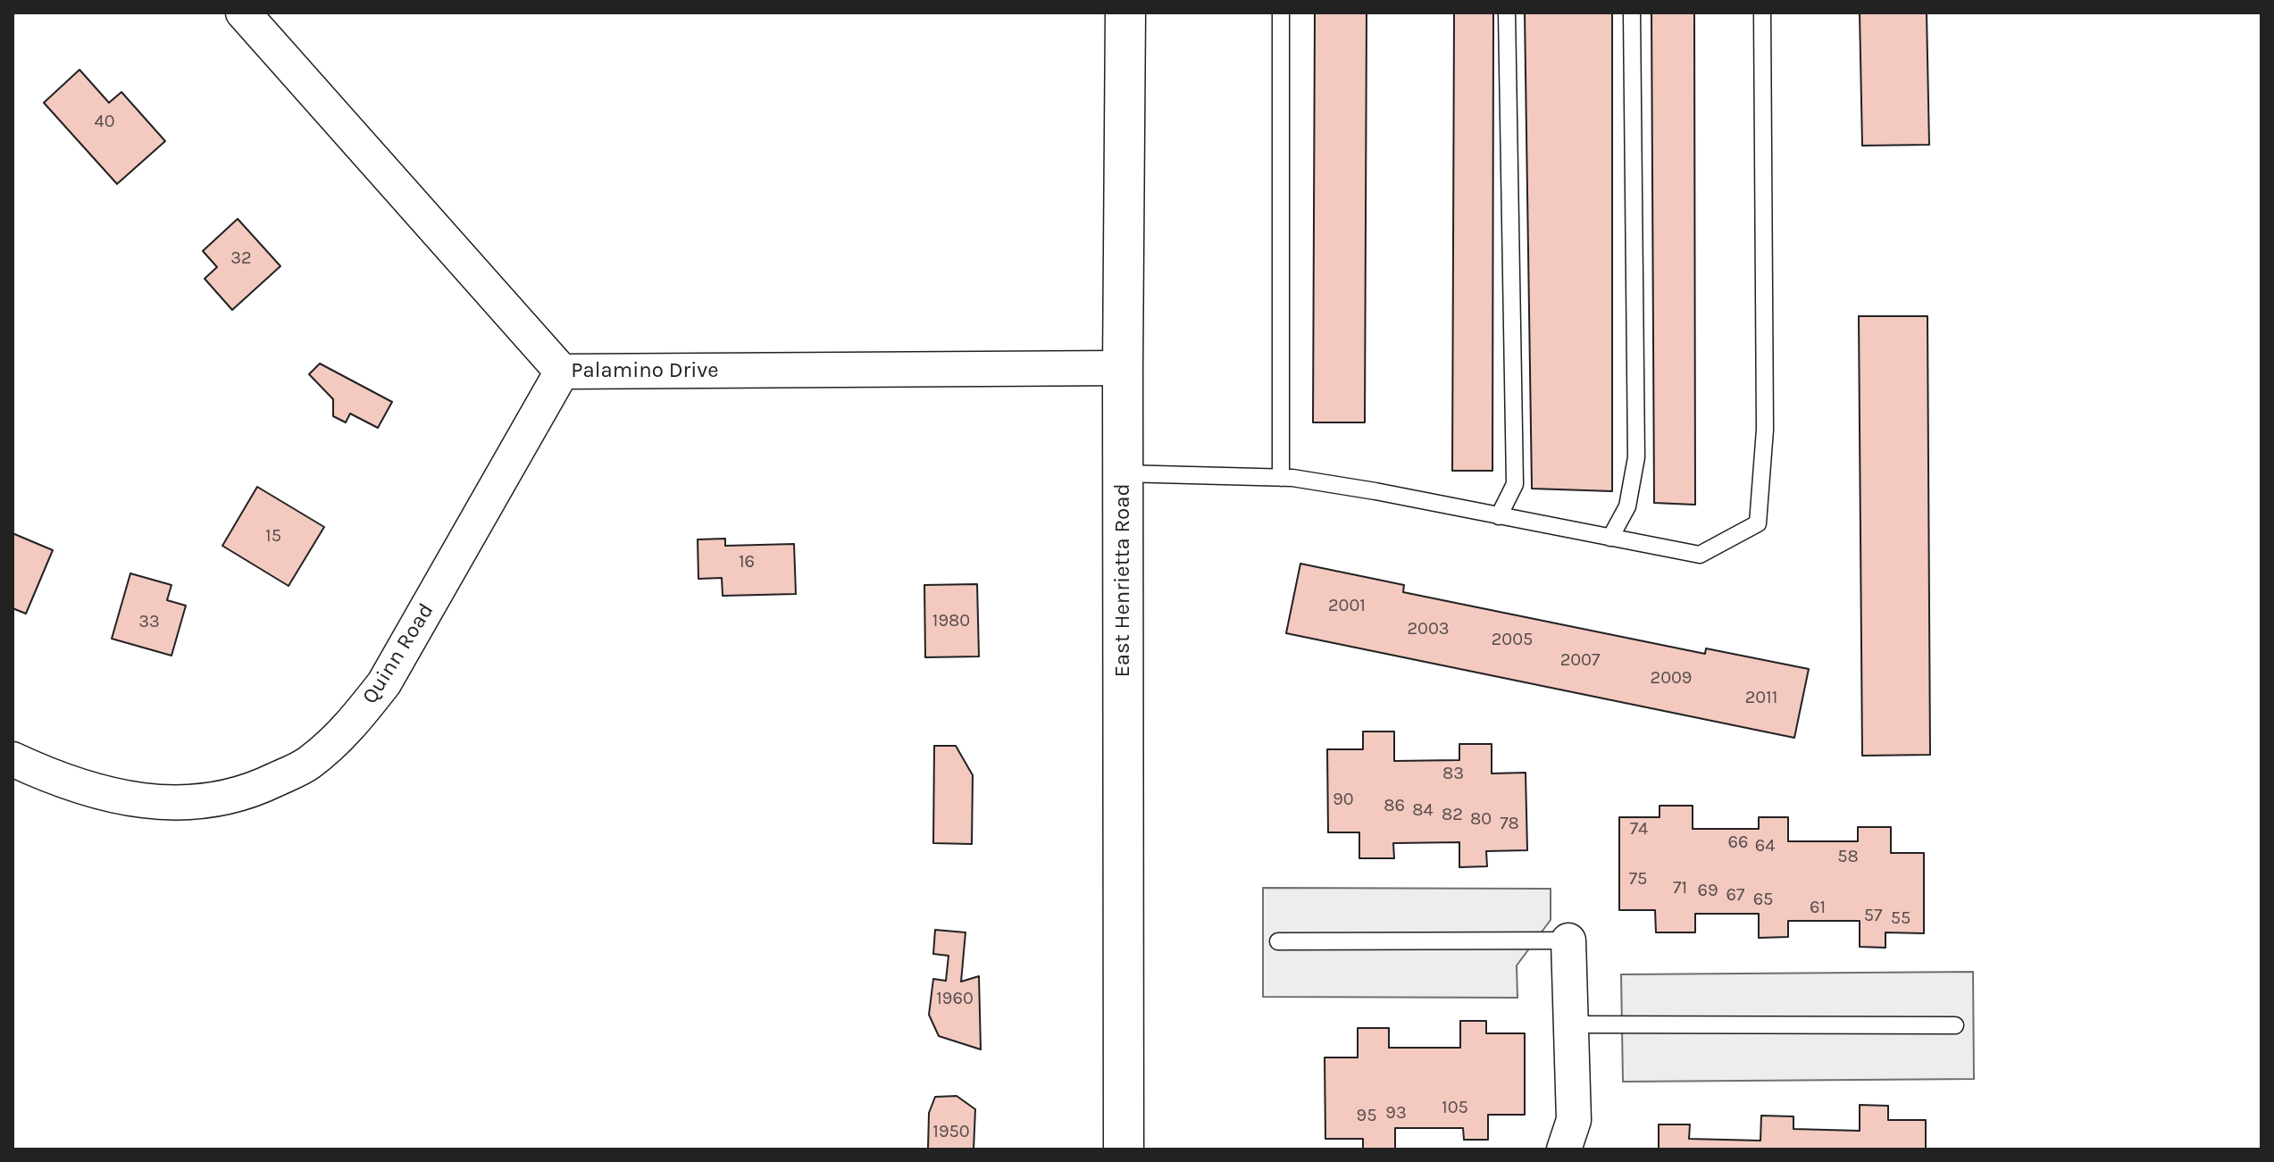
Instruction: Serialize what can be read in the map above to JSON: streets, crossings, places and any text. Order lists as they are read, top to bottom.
{
  "streets": {
    "main road": ["East Henrietta Road"],
    "street": ["Palamino Drive", "Quinn Road"]
  },
  "crossings": [
    ["Palamino Drive", "East Henrietta Road"],
    ["Palamino Drive", "Quinn Road"]
  ],
  "house_numbers": [
    "40",
    "32",
    "15",
    "16",
    "2001",
    "1980",
    "33",
    "2003",
    "2005",
    "2007",
    "2009",
    "2011",
    "83",
    "90",
    "86",
    "84",
    "82",
    "80",
    "78",
    "74",
    "66",
    "64",
    "58",
    "75",
    "71",
    "69",
    "67",
    "65",
    "61",
    "57",
    "55",
    "1960",
    "105",
    "93",
    "95",
    "1950"
  ]
}
